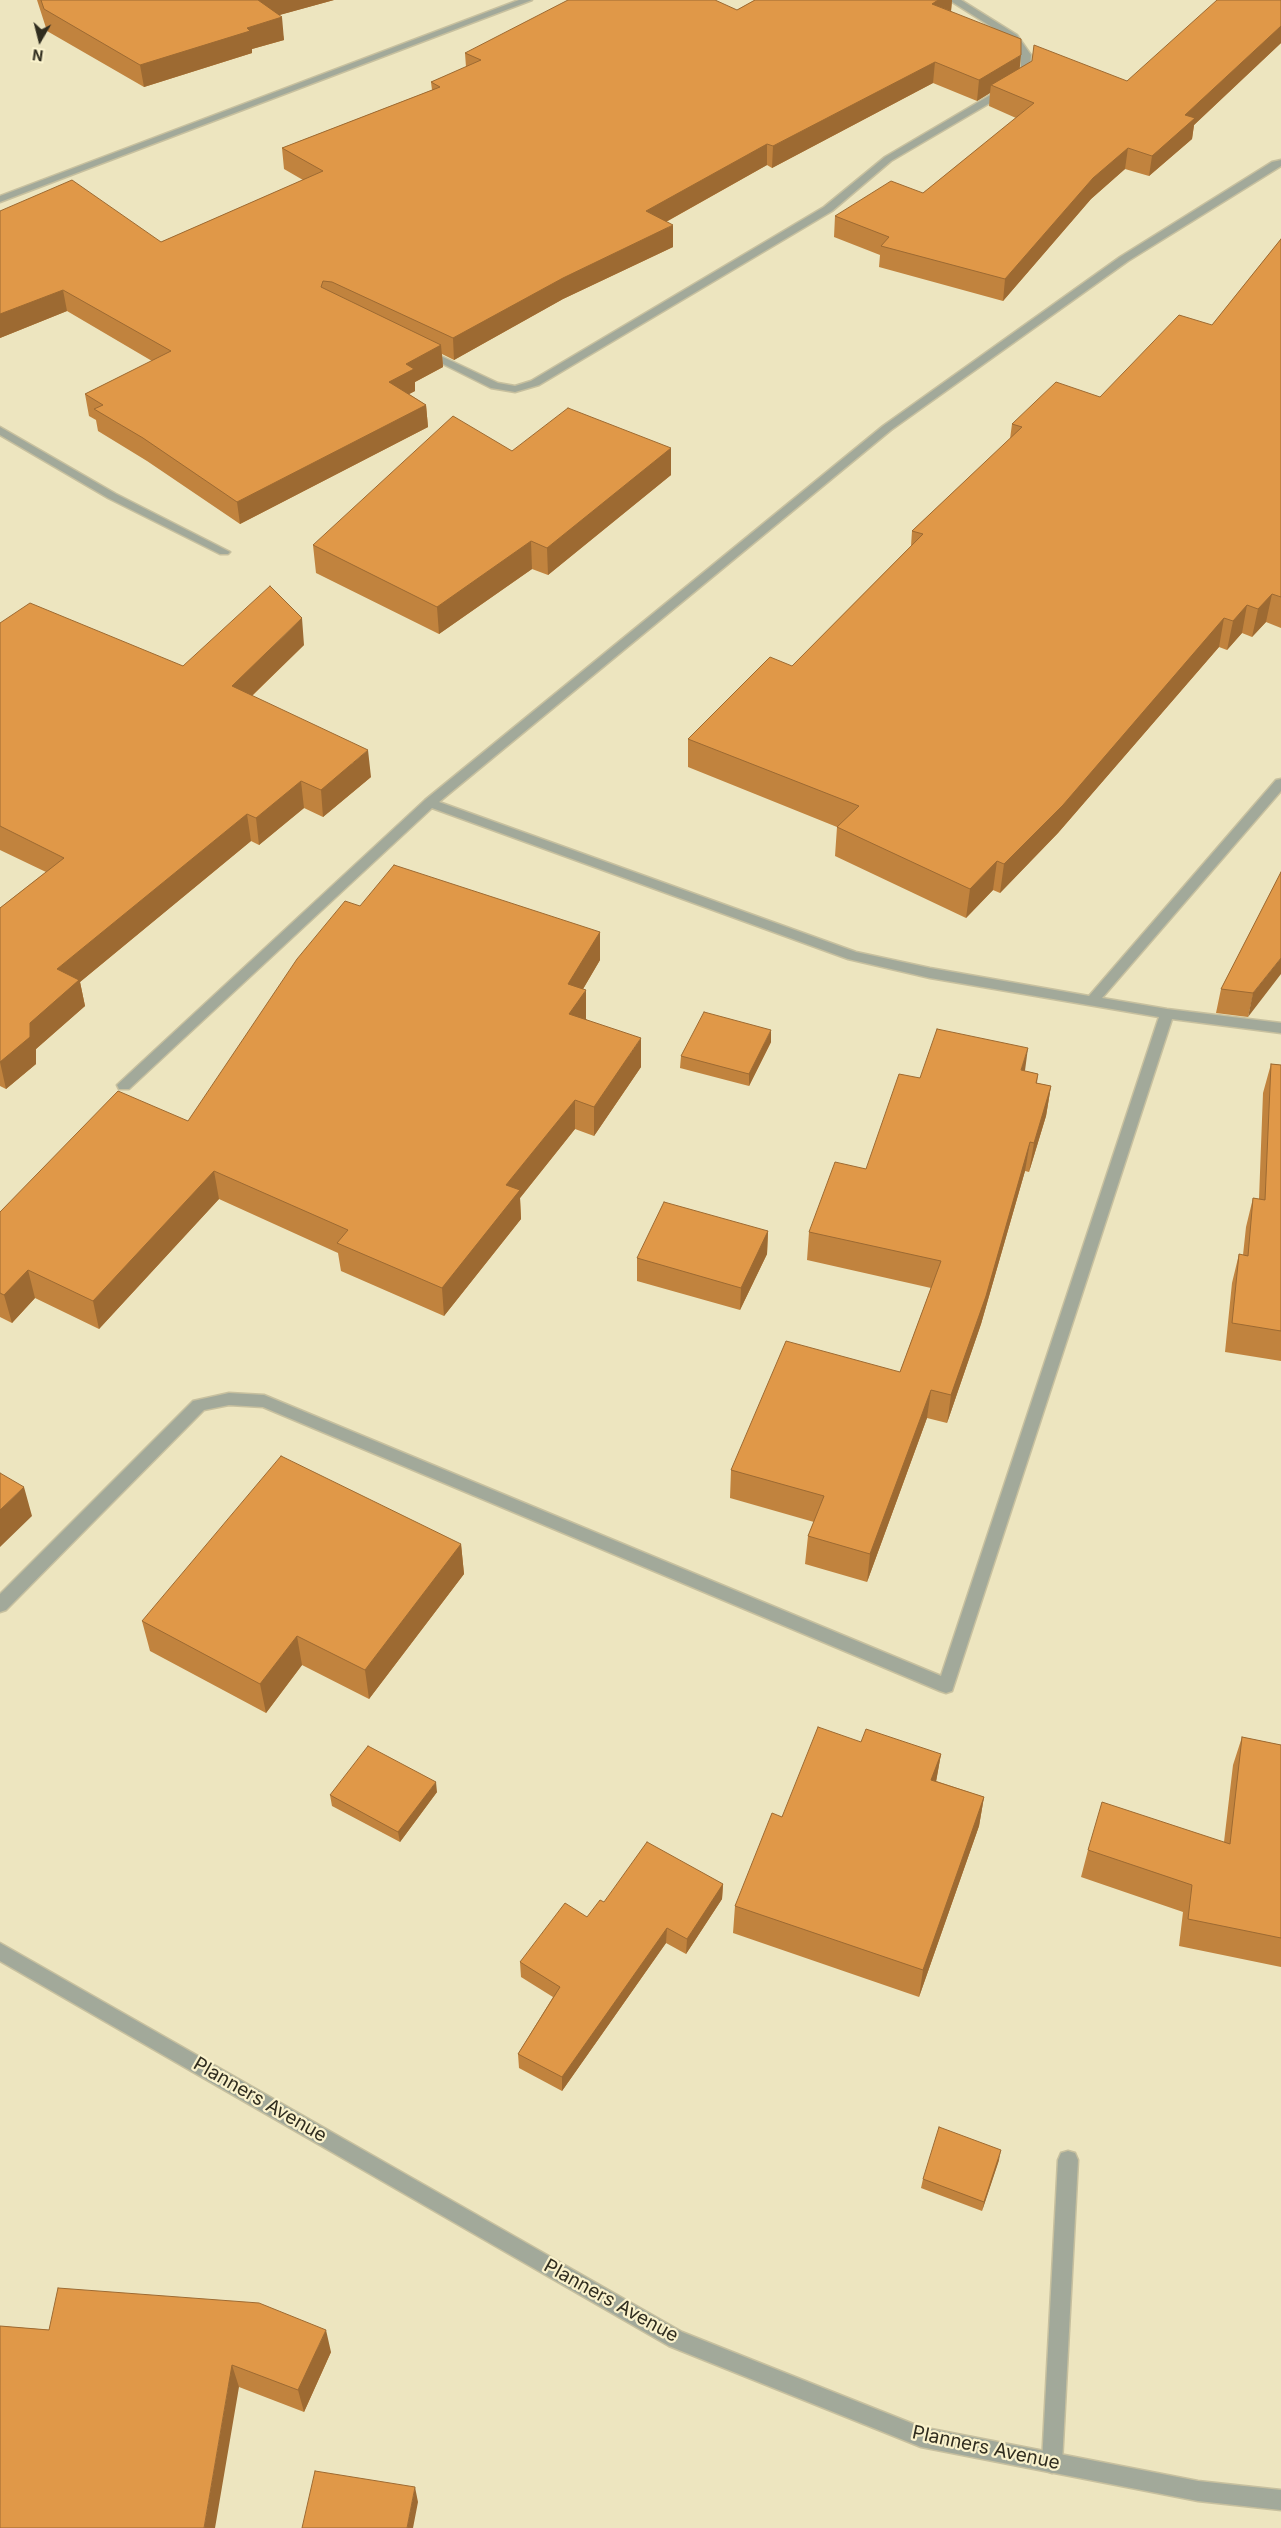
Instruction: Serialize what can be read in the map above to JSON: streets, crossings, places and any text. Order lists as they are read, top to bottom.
{
  "streets": {
    "street": ["Planners Avenue"]
  },
  "north": "bottom"
}
